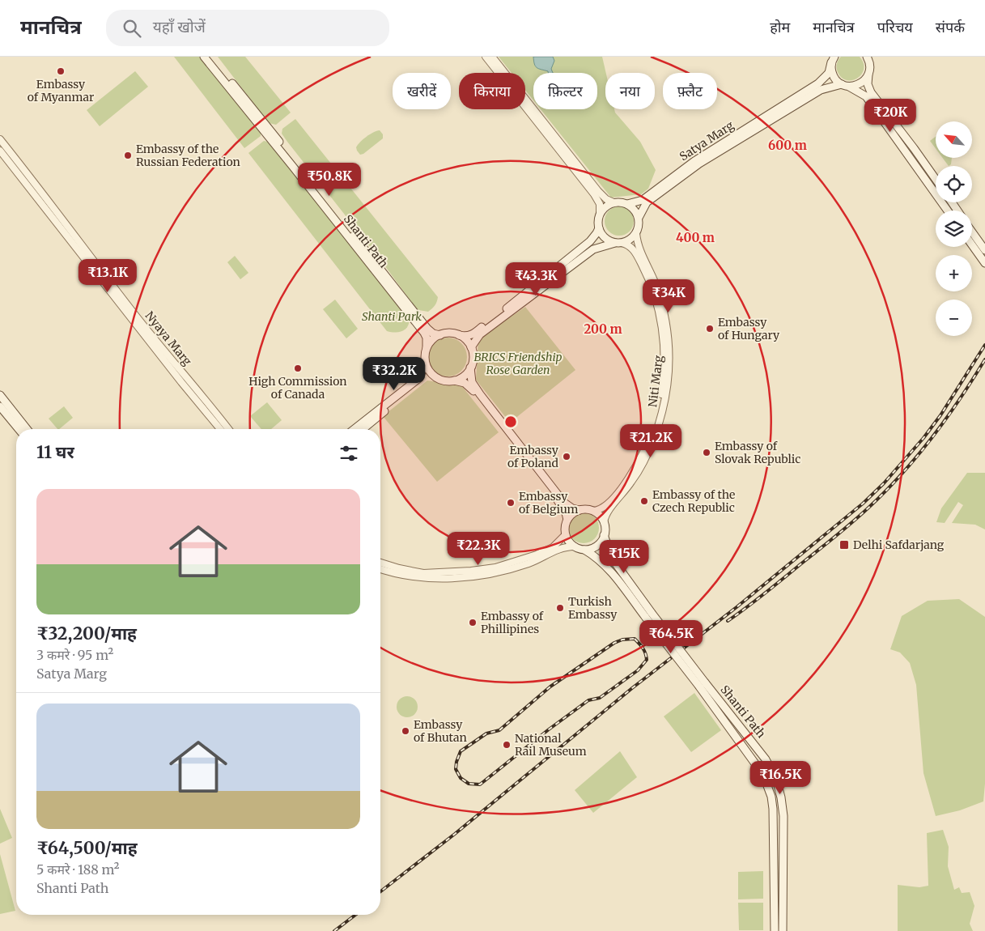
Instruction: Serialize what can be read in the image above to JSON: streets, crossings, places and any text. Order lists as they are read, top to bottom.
{
  "streets": {
    "main road": ["Satya Marg", "Shanti Path"],
    "street": ["Nyaya Marg", "Niti Marg"]
  },
  "crossings": [
    ["Satya Marg", "Niti Marg"],
    ["Shanti Path", "Niti Marg"]
  ],
  "parks": ["Shanti Park", "BRICS Friendship Rose Garden"],
  "places": {
    "other": [
      "Embassy of Myanmar",
      "Embassy of the Russian Federation",
      "Embassy of Hungary",
      "High Commission of Canada",
      "Embassy of Slovak Republic",
      "Embassy of Poland",
      "Embassy of the Czech Republic",
      "Embassy of Belgium",
      "Turkish Embassy",
      "Embassy of Phillipines",
      "Embassy of Bhutan",
      "National Rail Museum"
    ],
    "transit": ["Delhi Safdarjang"]
  },
  "north": "top left",
  "page": {
    "header": "मानचित्र",
    "search": "यहाँ खोजें",
    "nav": [
      "होम",
      "मानचित्र",
      "परिचय",
      "संपर्क"
    ],
    "chip": [
      "खरीदें",
      "किराया",
      "फ़िल्टर",
      "नया",
      "फ़्लैट"
    ],
    "price": [
      "₹20K",
      "₹50.8K",
      "₹13.1K",
      "₹43.3K",
      "₹34K",
      "₹32.2K",
      "₹21.2K",
      "₹22.3K",
      "₹15K",
      "₹64.5K",
      "₹16.5K"
    ],
    "map_buttons": ["+", "−"],
    "heading": "11 घर",
    "list": [
      {
        "name": "₹32,200/माह",
        "note": "3 कमरे · 95 m² · Satya Marg"
      },
      {
        "name": "₹64,500/माह",
        "note": "5 कमरे · 188 m² · Shanti Path"
      }
    ]
  },
  "rings": ["600 m", "400 m", "200 m"]
}
